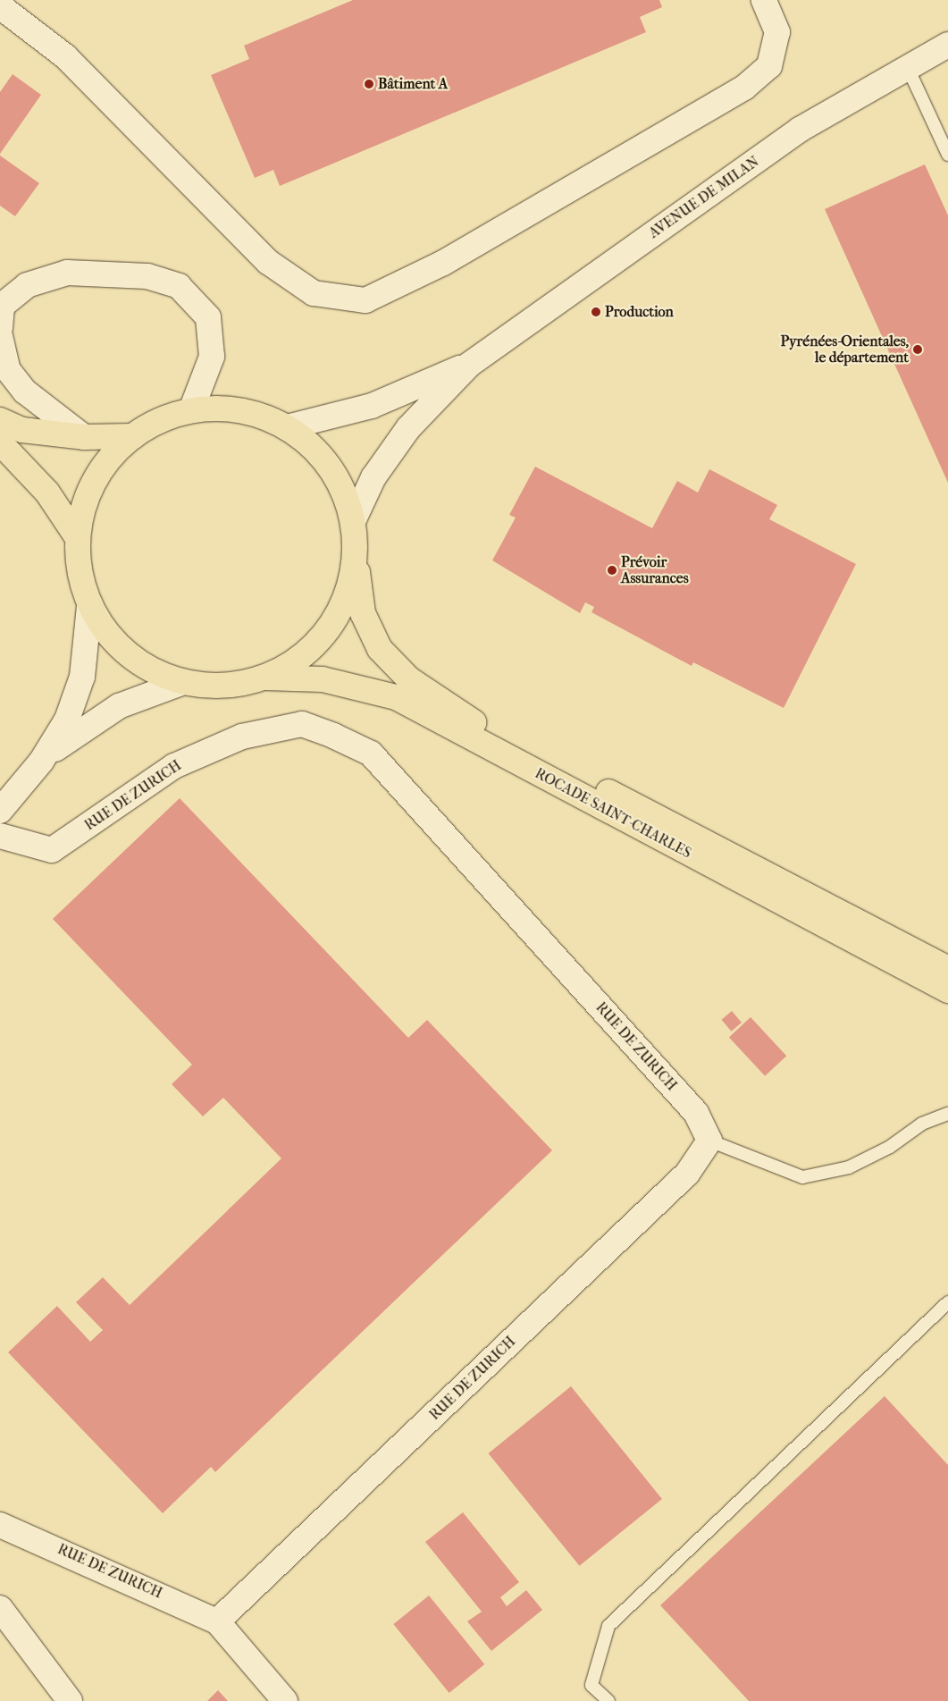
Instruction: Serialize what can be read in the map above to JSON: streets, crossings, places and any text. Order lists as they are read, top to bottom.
{
  "streets": {
    "main road": ["ROCADE SAINT-CHARLES"],
    "street": ["AVENUE DE MILAN", "RUE DE ZURICH"]
  },
  "places": [
    "Bâtiment A",
    "Production",
    "Pyrénées-Orientales, le département",
    "Prévoir Assurances"
  ]
}
